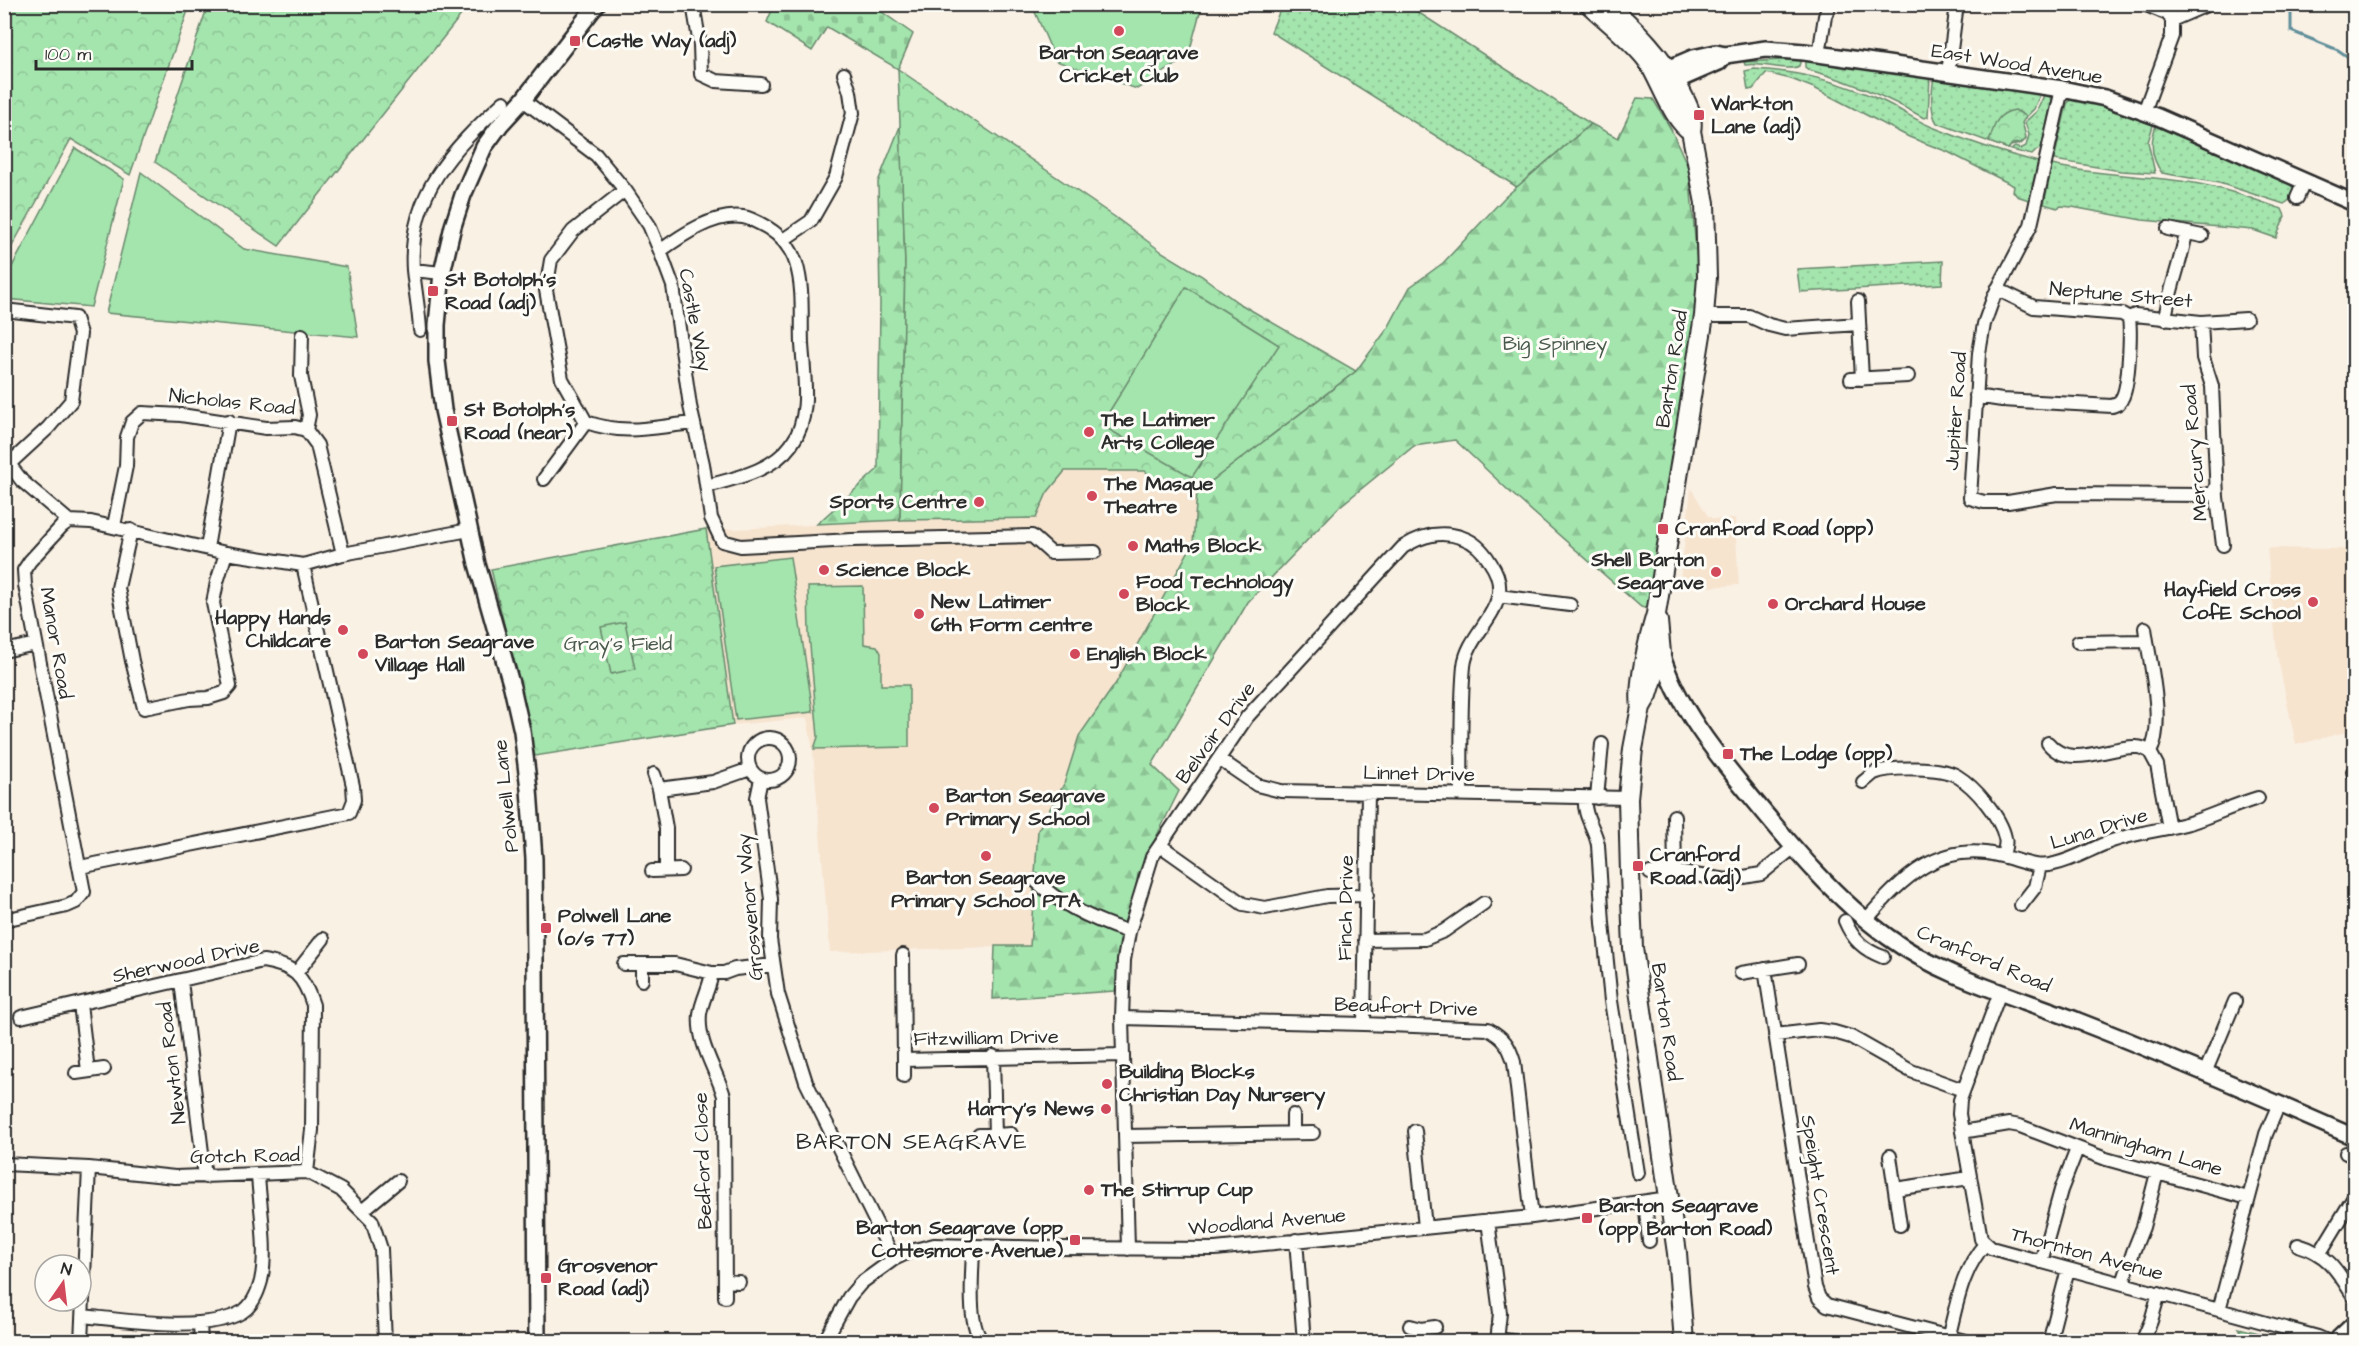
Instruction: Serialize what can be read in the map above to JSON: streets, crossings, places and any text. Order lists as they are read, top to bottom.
{
  "streets": {
    "main road": ["Barton Road"],
    "street": [
      "East Wood Avenue",
      "Neptune Street",
      "Castle Way",
      "Nicholas Road",
      "Jupiter Road",
      "Mercury Road",
      "Manor Road",
      "Belvoir Drive",
      "Linnet Drive",
      "Polwell Lane",
      "Luna Drive",
      "Grosvenor Way",
      "Finch Drive",
      "Cranford Road",
      "Sherwood Drive",
      "Beaufort Drive",
      "Fitzwilliam Drive",
      "Newton Road",
      "Manningham Lane",
      "Gotch Road",
      "Bedford Close",
      "Speight Crescent",
      "Woodland Avenue",
      "Thornton Avenue"
    ]
  },
  "crossings": [
    ["East Wood Avenue", "Barton Road"],
    ["East Wood Avenue", "Jupiter Road"],
    ["Neptune Street", "Jupiter Road"],
    ["Neptune Street", "Mercury Road"],
    ["Castle Way", "Polwell Lane"],
    ["Barton Road", "Linnet Drive"],
    ["Barton Road", "Cranford Road"],
    ["Barton Road", "Woodland Avenue"],
    ["Jupiter Road", "Mercury Road"],
    ["Belvoir Drive", "Linnet Drive"],
    ["Belvoir Drive", "Beaufort Drive"],
    ["Belvoir Drive", "Fitzwilliam Drive"],
    ["Belvoir Drive", "Woodland Avenue"],
    ["Linnet Drive", "Finch Drive"],
    ["Luna Drive", "Cranford Road"],
    ["Grosvenor Way", "Woodland Avenue"],
    ["Finch Drive", "Beaufort Drive"],
    ["Cranford Road", "Thornton Avenue"],
    ["Sherwood Drive", "Newton Road"],
    ["Beaufort Drive", "Woodland Avenue"],
    ["Newton Road", "Gotch Road"],
    ["Manningham Lane", "Thornton Avenue"]
  ],
  "districts": ["BARTON SEAGRAVE"],
  "parks": ["Big Spinney", "Gray's Field"],
  "places": {
    "other": [
      "Barton Seagrave Cricket Club",
      "The Latimer Arts College",
      "The Masque Theatre",
      "Sports Centre",
      "Maths Block",
      "Science Block",
      "Shell Barton Seagrave",
      "Food Technology Block",
      "Hayfield Cross CofE School",
      "Orchard House",
      "New Latimer 6th Form centre",
      "Happy Hands Childcare",
      "Barton Seagrave Village Hall",
      "English Block",
      "Barton Seagrave Primary School",
      "Barton Seagrave Primary School PTA",
      "Building Blocks Christian Day Nursery",
      "Harry's News",
      "The Stirrup Cup"
    ],
    "transit": [
      "Castle Way (adj)",
      "Warkton Lane (adj)",
      "St Botolph's Road (adj)",
      "St Botolph's Road (near)",
      "Cranford Road (opp)",
      "The Lodge (opp)",
      "Cranford Road (adj)",
      "Polwell Lane (o/s 77)",
      "Barton Seagrave (opp Barton Road)",
      "Barton Seagrave (opp Cottesmore Avenue)",
      "Grosvenor Road (adj)"
    ]
  },
  "scale_bar": "100 m",
  "north": "top"
}
